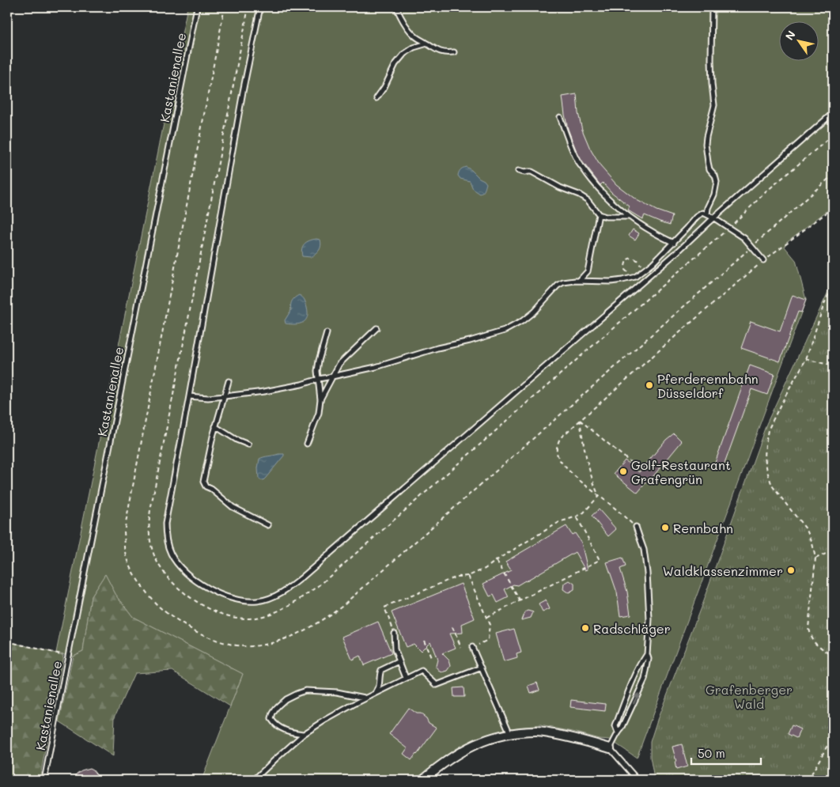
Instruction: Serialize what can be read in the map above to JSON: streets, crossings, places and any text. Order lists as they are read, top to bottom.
{
  "streets": {
    "lane": ["Kastanienallee"]
  },
  "parks": ["Grafenberger Wald"],
  "places": [
    "Pferderennbahn Düsseldorf",
    "Golf-Restaurant Grafengrün",
    "Rennbahn",
    "Waldklassenzimmer",
    "Radschläger"
  ],
  "scale_bar": "50 m",
  "north": "top left"
}
